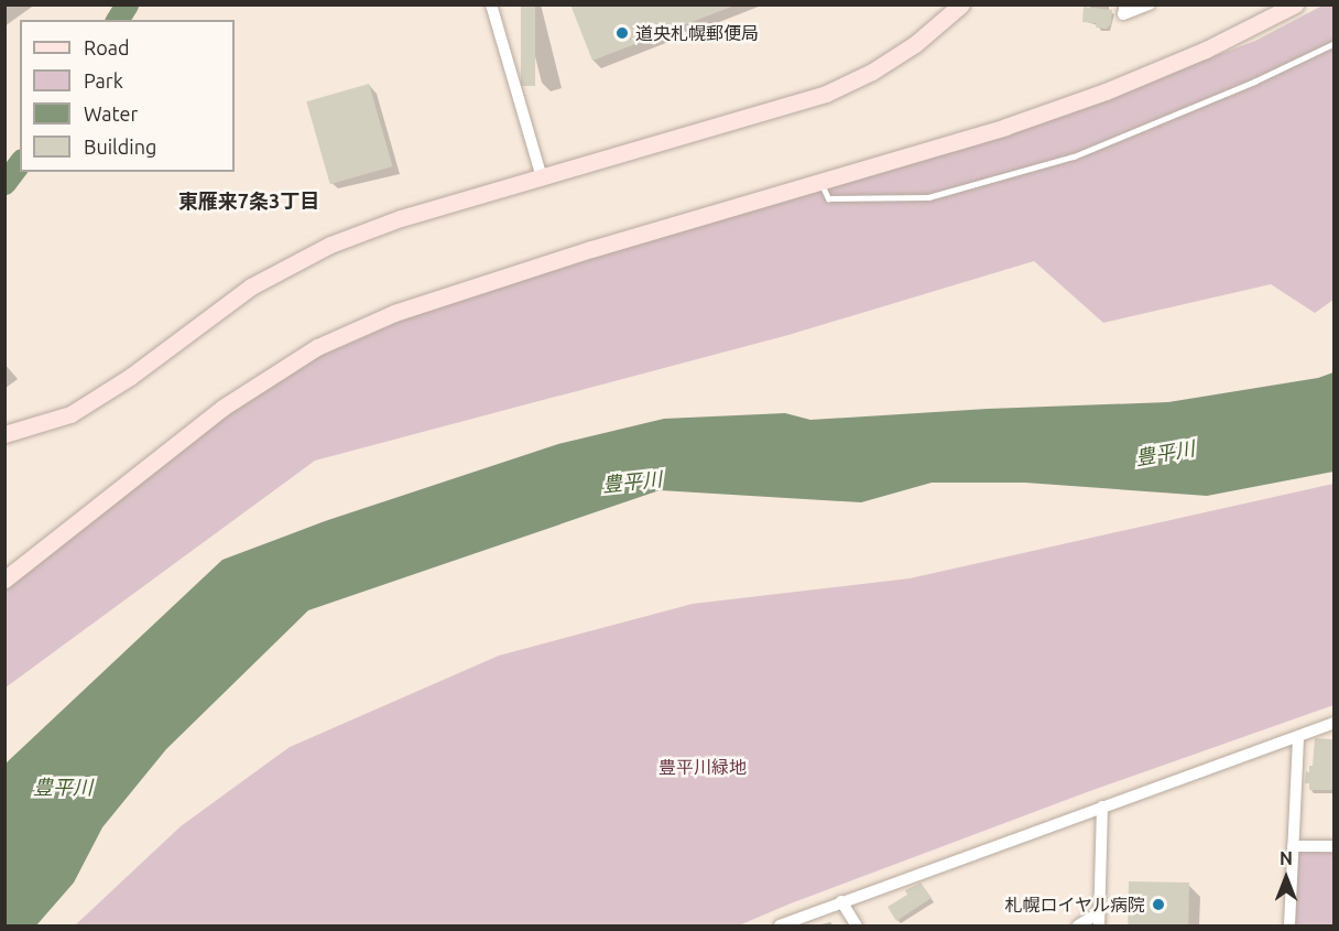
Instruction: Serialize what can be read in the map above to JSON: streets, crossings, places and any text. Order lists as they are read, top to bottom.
{
  "districts": ["東雁来7条3丁目"],
  "water": ["豊平川"],
  "parks": ["豊平川緑地"],
  "places": ["道央札幌郵便局", "札幌ロイヤル病院"],
  "legend": [
    "Road",
    "Park",
    "Water",
    "Building"
  ],
  "north": "top"
}
